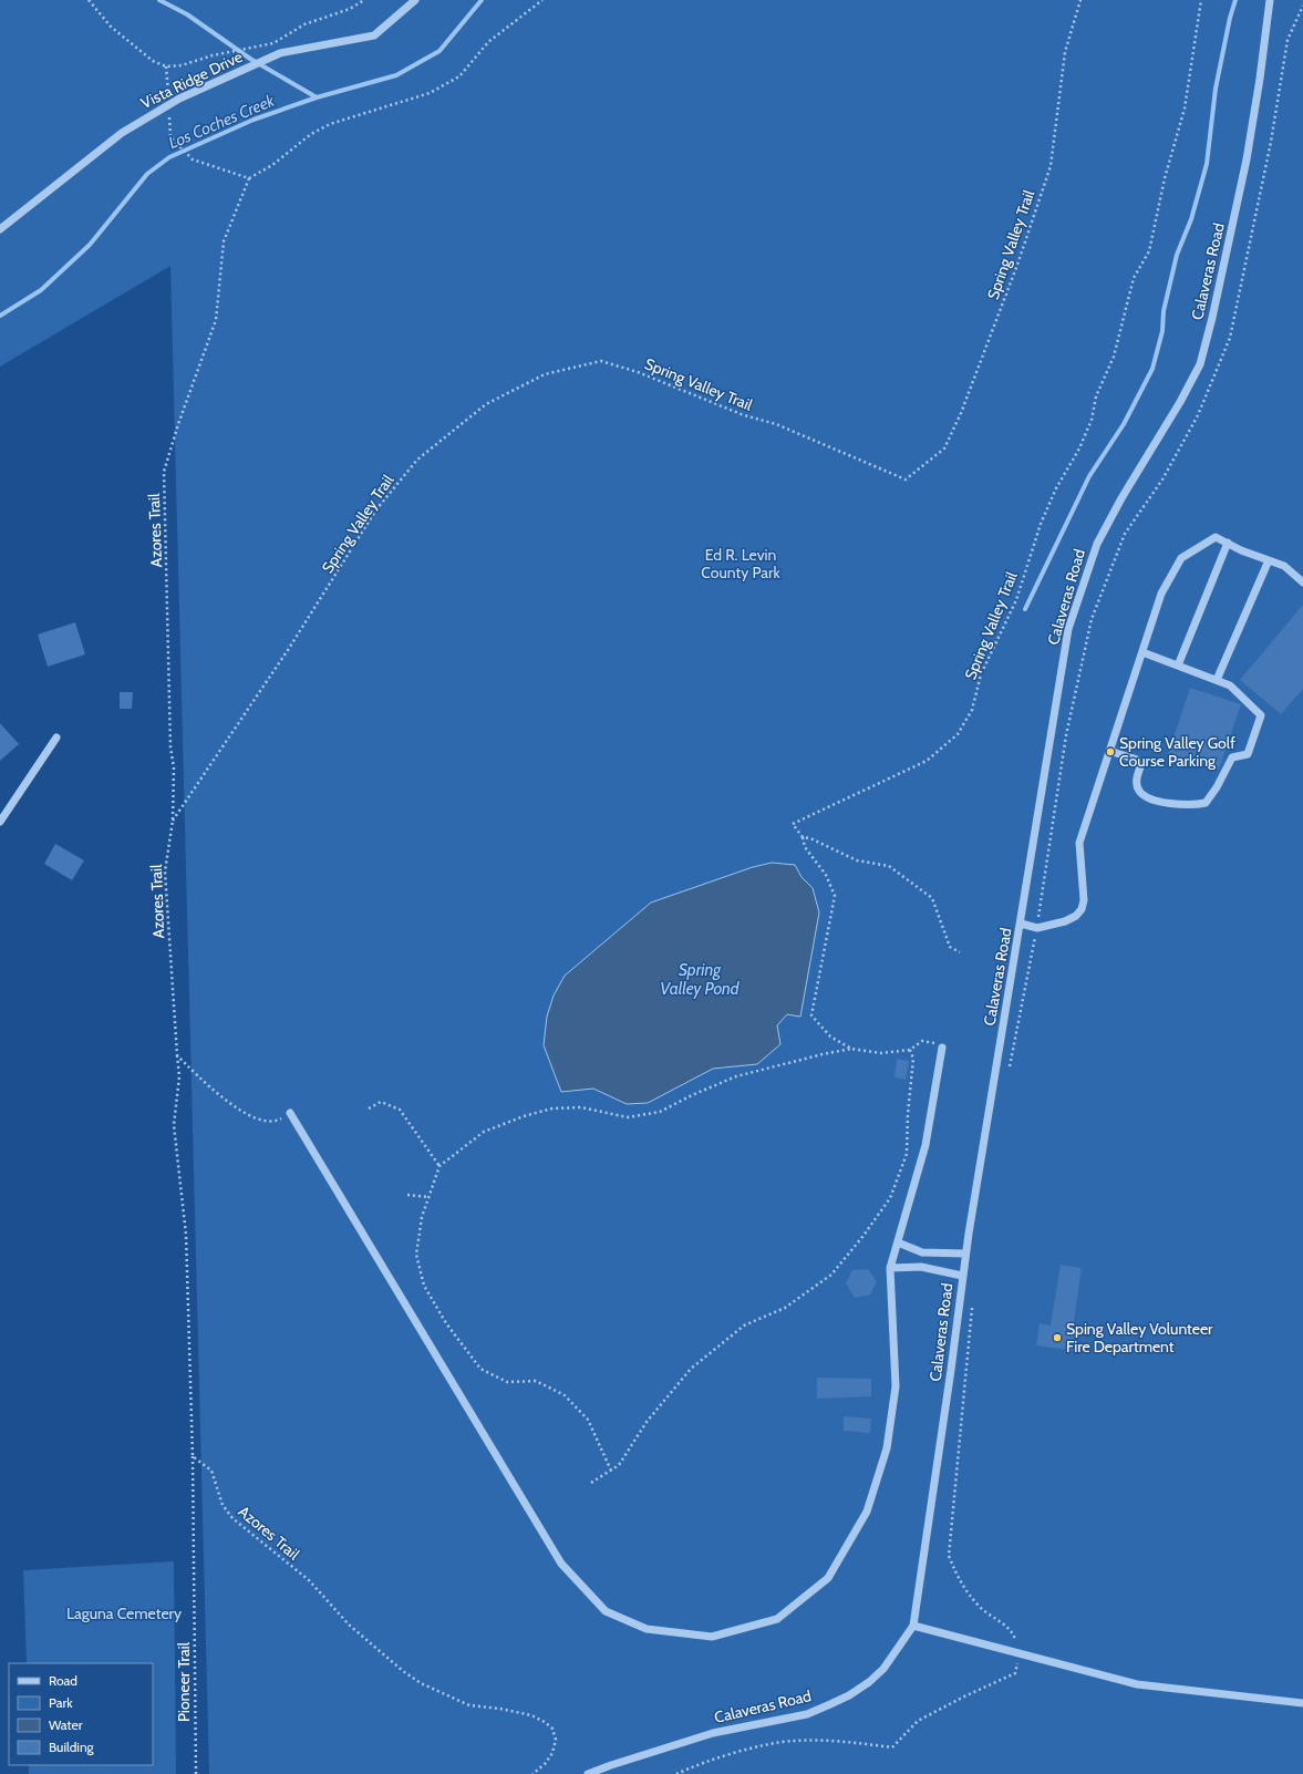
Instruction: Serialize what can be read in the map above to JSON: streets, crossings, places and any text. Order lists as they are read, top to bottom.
{
  "streets": {
    "street": ["Vista Ridge Drive", "Calaveras Road"],
    "path": ["Spring Valley Trail", "Azores Trail", "Pioneer Trail"]
  },
  "crossings": [
    ["Spring Valley Trail", "Azores Trail"],
    ["Azores Trail", "Pioneer Trail"]
  ],
  "water": ["Los Coches Creek", "Spring Valley Pond"],
  "parks": ["Ed R. Levin County Park", "Laguna Cemetery"],
  "places": ["Spring Valley Golf Course Parking", "Sping Valley Volunteer Fire Department"],
  "legend": [
    "Road",
    "Park",
    "Water",
    "Building"
  ]
}
